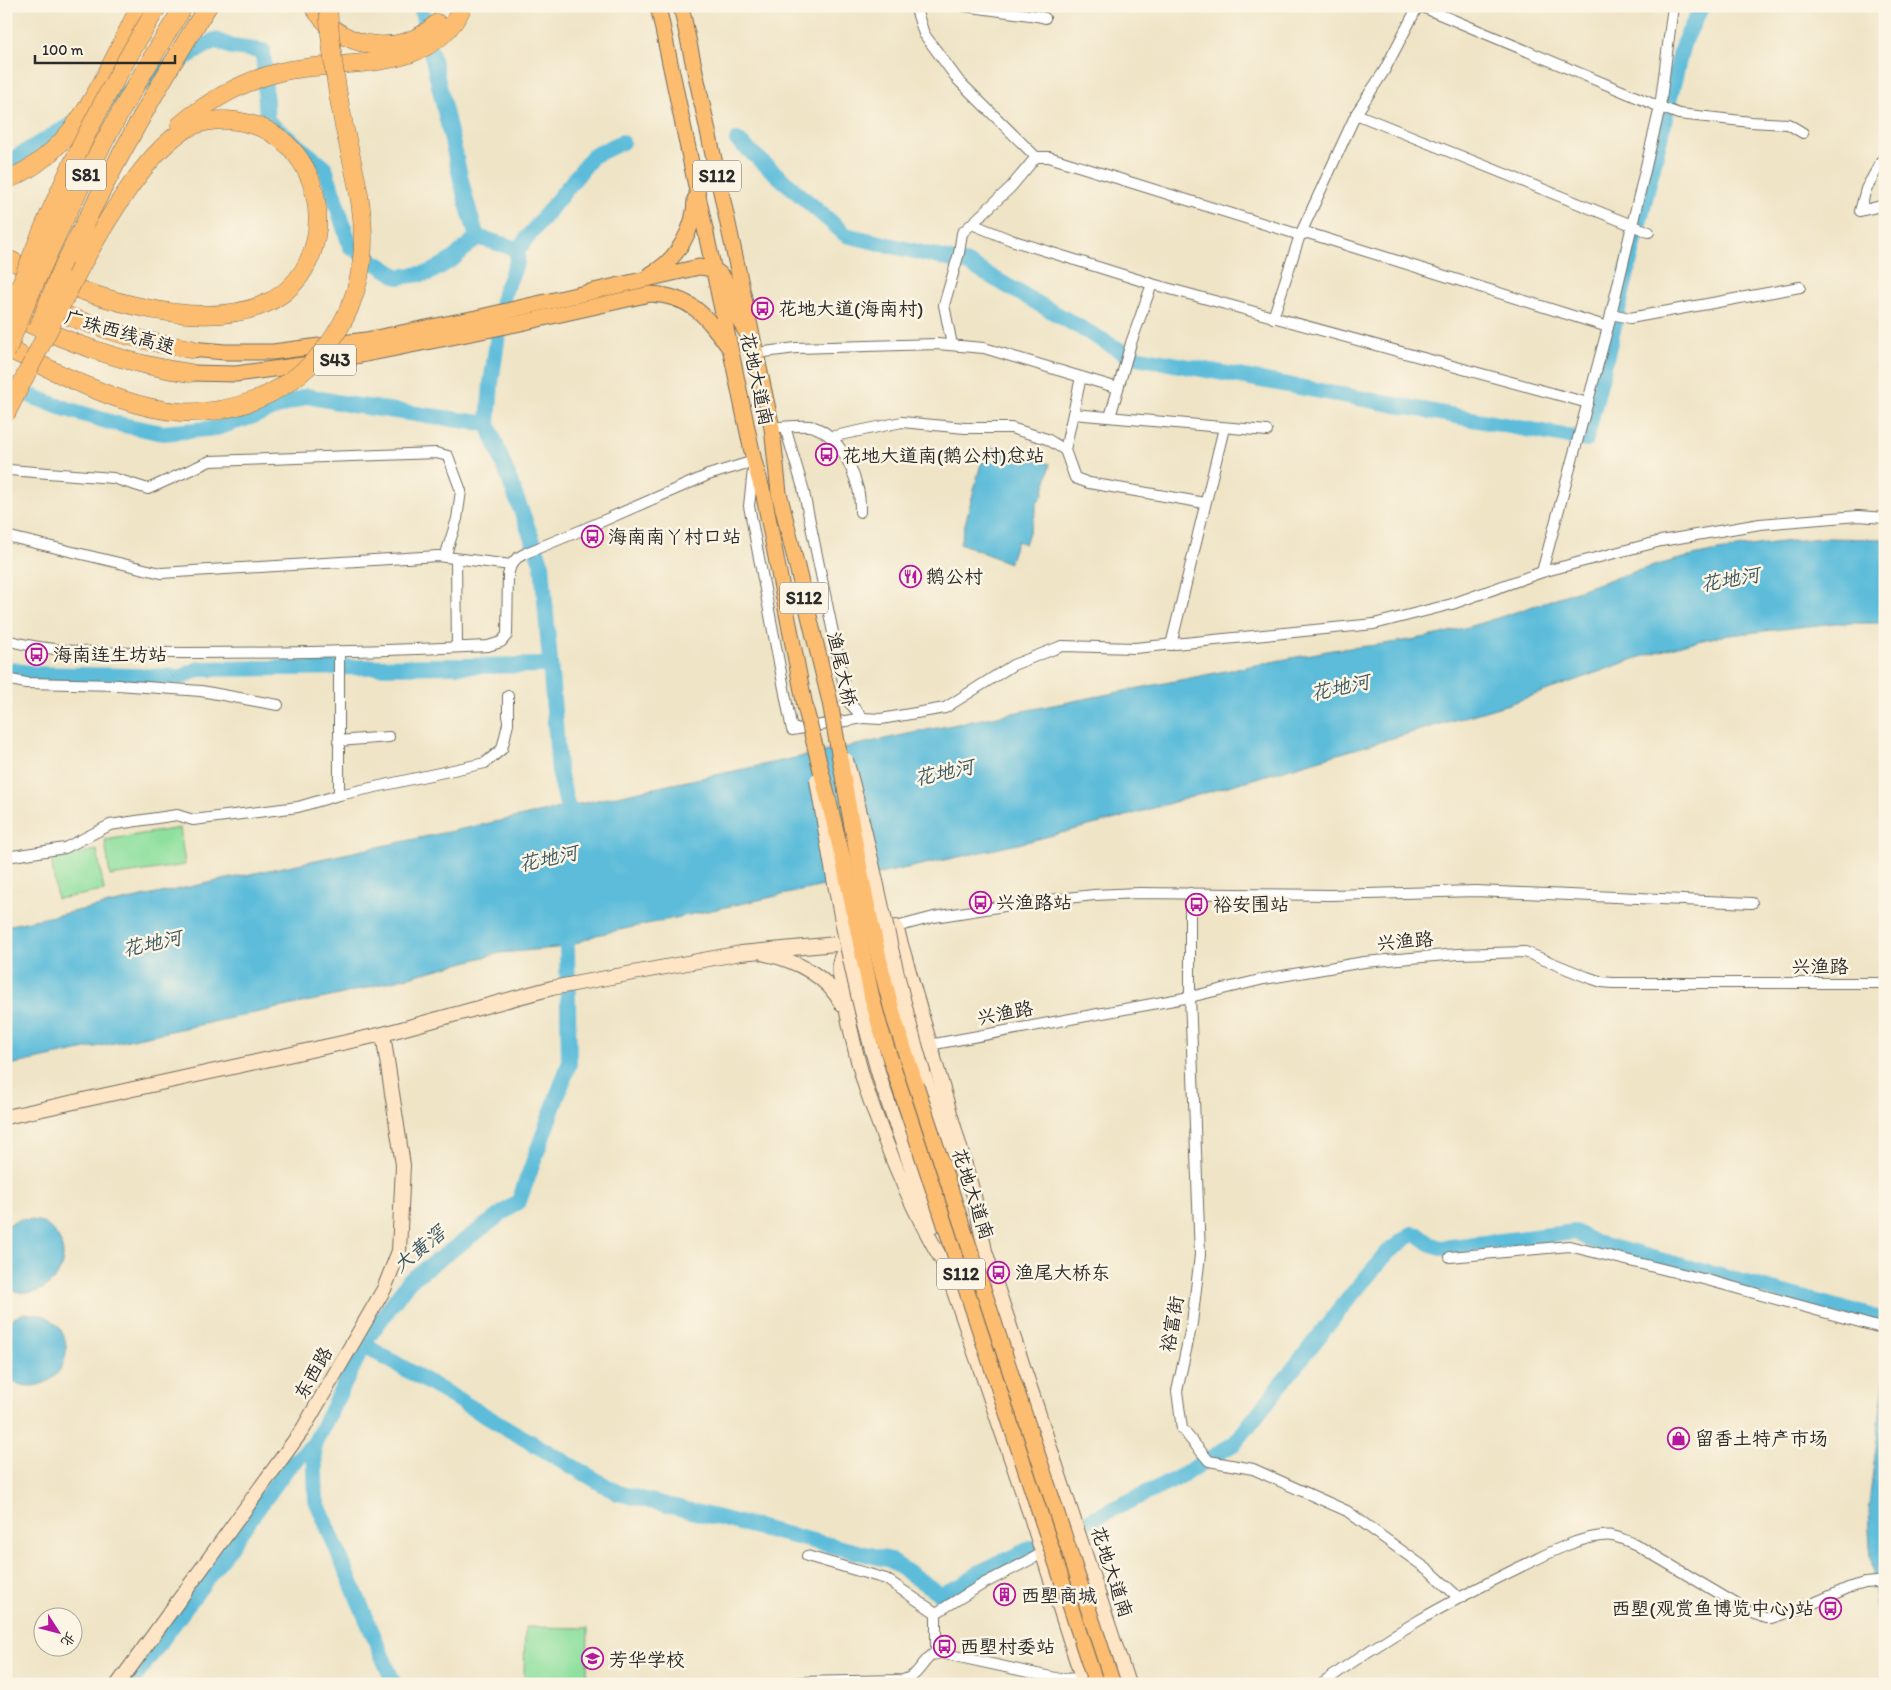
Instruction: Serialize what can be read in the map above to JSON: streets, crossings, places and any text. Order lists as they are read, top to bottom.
{
  "streets": {
    "highway": ["S81", "广珠西线高速", "S43"],
    "main road": ["S112", "花地大道南", "渔尾大桥"],
    "street": ["兴渔路", "裕富街", "东西路"]
  },
  "crossings": [
    ["广珠西线高速", "S43"],
    ["S43", "花地大道南"],
    ["花地大道南", "渔尾大桥"],
    ["花地大道南", "兴渔路"],
    ["兴渔路", "裕富街"]
  ],
  "water": ["花地河", "大黄滘"],
  "places": {
    "bus stop": [
      "花地大道(海南村)",
      "花地大道南(鹅公村)总站",
      "海南南丫村口站",
      "海南连生坊站",
      "兴渔路站",
      "裕安围站",
      "渔尾大桥东",
      "西塱(观赏鱼博览中心)站",
      "西塱村委站"
    ],
    "restaurant": ["鹅公村"],
    "shop": ["留香土特产市场"],
    "building": ["西塱商城"],
    "school or university": ["芳华学校"]
  },
  "scale_bar": "100 m",
  "north": "bottom right"
}
